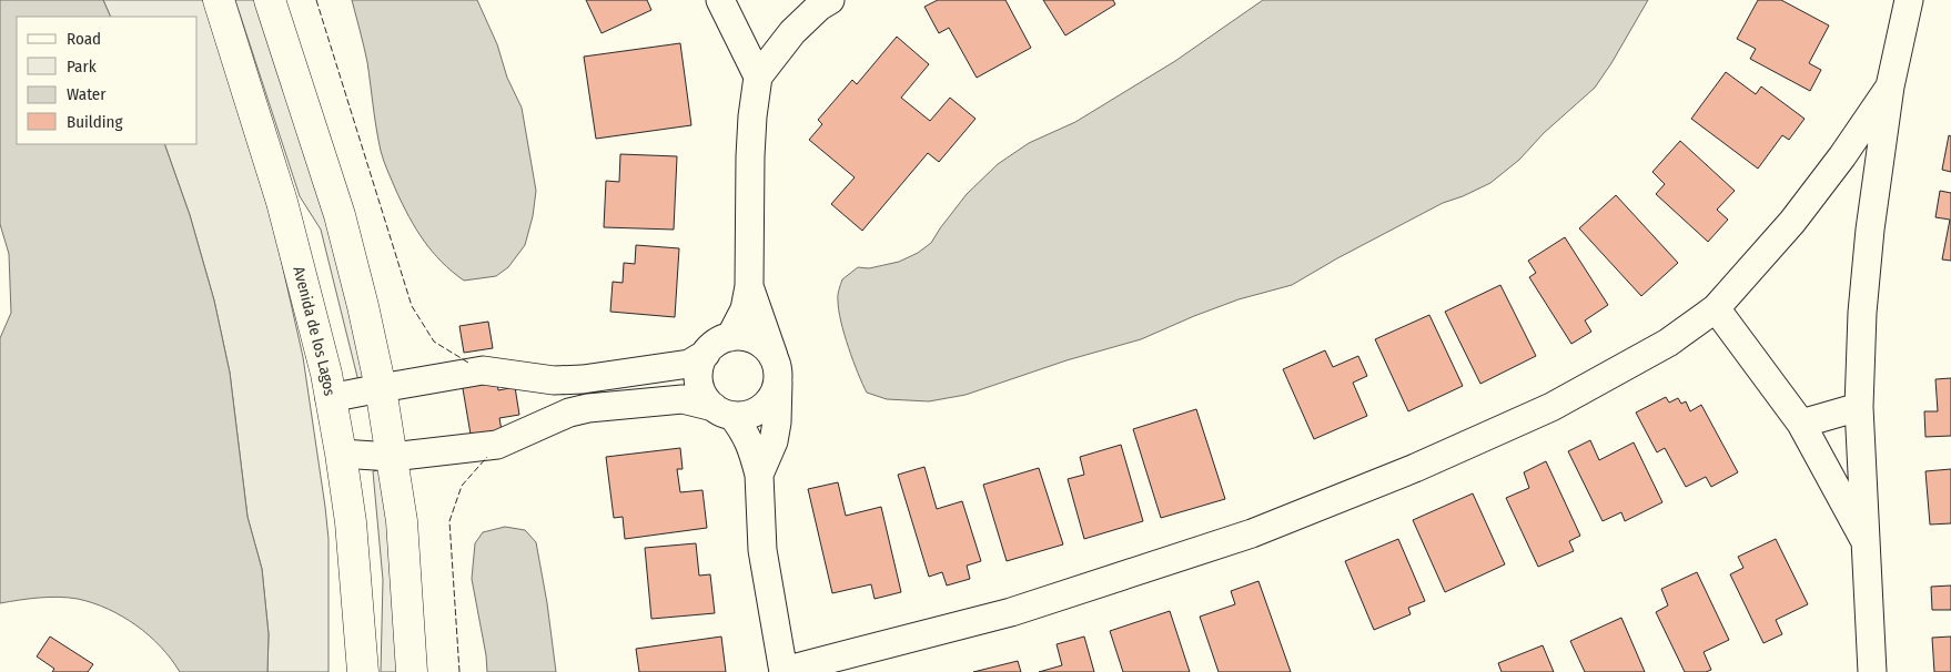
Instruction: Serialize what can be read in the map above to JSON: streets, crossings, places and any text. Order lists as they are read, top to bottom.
{
  "streets": {
    "street": ["Avenida de los Lagos"]
  },
  "legend": [
    "Road",
    "Park",
    "Water",
    "Building"
  ]
}
